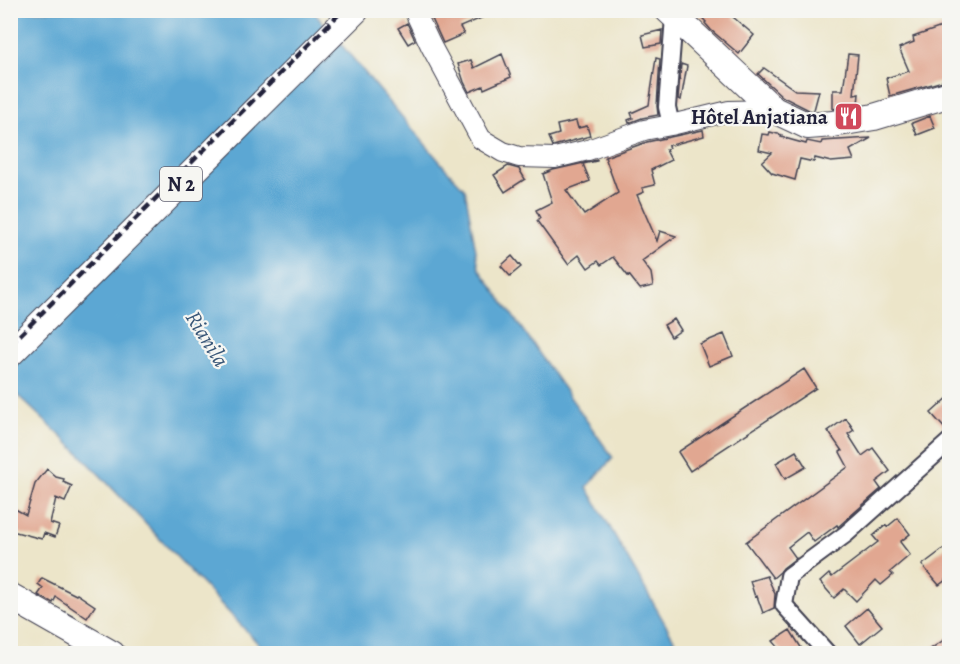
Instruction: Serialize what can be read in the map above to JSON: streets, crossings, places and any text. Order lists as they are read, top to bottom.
{
  "streets": {
    "main road": ["N 2"]
  },
  "water": ["Rianila"],
  "places": {
    "restaurant": ["Hôtel Anjatiana"]
  }
}
